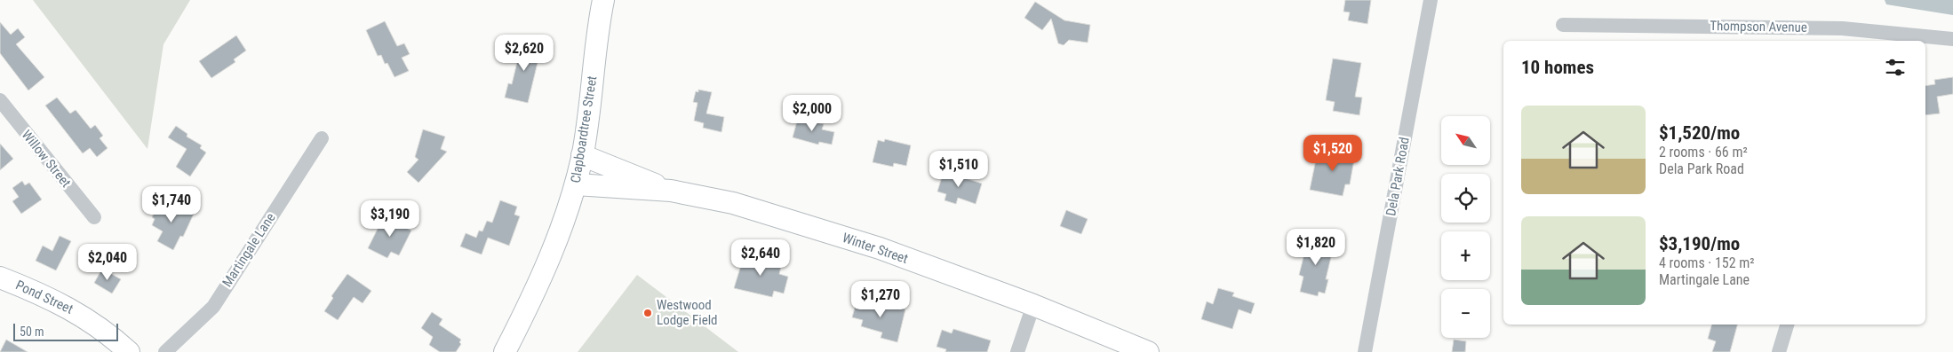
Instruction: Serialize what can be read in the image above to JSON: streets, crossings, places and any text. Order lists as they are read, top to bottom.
{
  "streets": {
    "street": [
      "Thompson Avenue",
      "Clapboardtree Street",
      "Willow Street",
      "Dela Park Road",
      "Winter Street",
      "Martingale Lane",
      "Pond Street"
    ]
  },
  "crossings": [
    ["Clapboardtree Street", "Winter Street"]
  ],
  "places": ["Westwood Lodge Field"],
  "scale_bar": "50 m",
  "north": "top left",
  "page": {
    "price": [
      "$2,620",
      "$2,000",
      "$1,520",
      "$1,510",
      "$1,740",
      "$3,190",
      "$1,820",
      "$2,640",
      "$2,040",
      "$1,270"
    ],
    "heading": "10 homes",
    "list": [
      {
        "name": "$1,520/mo",
        "note": "2 rooms · 66 m² · Dela Park Road"
      },
      {
        "name": "$3,190/mo",
        "note": "4 rooms · 152 m² · Martingale Lane"
      }
    ],
    "map_buttons": ["+", "−"],
    "scale": "50 m"
  }
}
